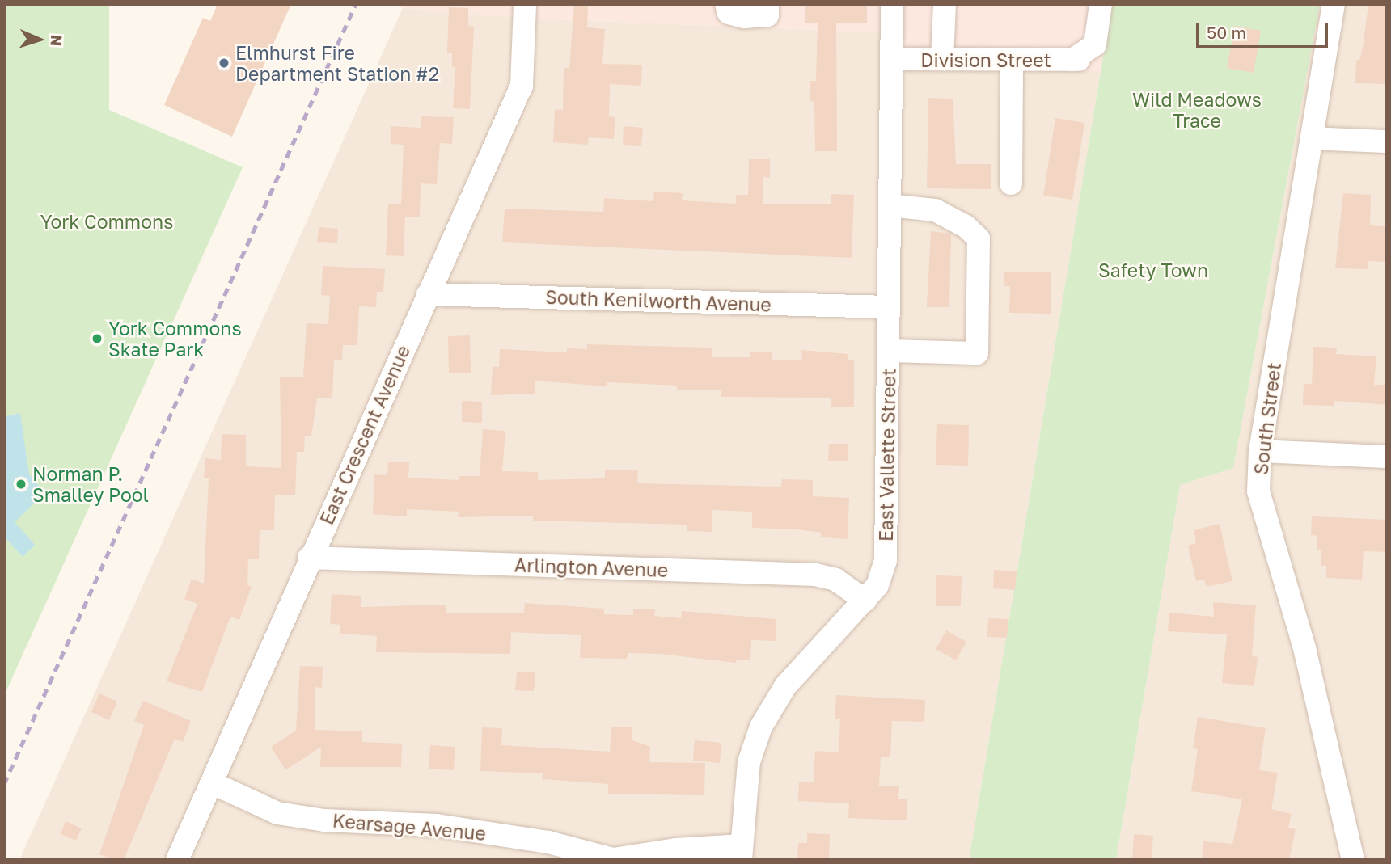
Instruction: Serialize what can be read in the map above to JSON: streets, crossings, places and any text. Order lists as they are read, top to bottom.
{
  "streets": {
    "street": [
      "Division Street",
      "South Kenilworth Avenue",
      "South Street",
      "East Crescent Avenue",
      "East Vallette Street",
      "Arlington Avenue",
      "Kearsage Avenue"
    ]
  },
  "crossings": [
    ["Division Street", "East Vallette Street"],
    ["South Kenilworth Avenue", "East Crescent Avenue"],
    ["South Kenilworth Avenue", "East Vallette Street"],
    ["East Crescent Avenue", "Arlington Avenue"],
    ["East Crescent Avenue", "Kearsage Avenue"],
    ["East Vallette Street", "Arlington Avenue"]
  ],
  "parks": ["Wild Meadows Trace", "York Commons", "Safety Town"],
  "places": ["Elmhurst Fire Department Station #2", "York Commons Skate Park", "Norman P. Smalley Pool"],
  "scale_bar": "50 m",
  "north": "right"
}
